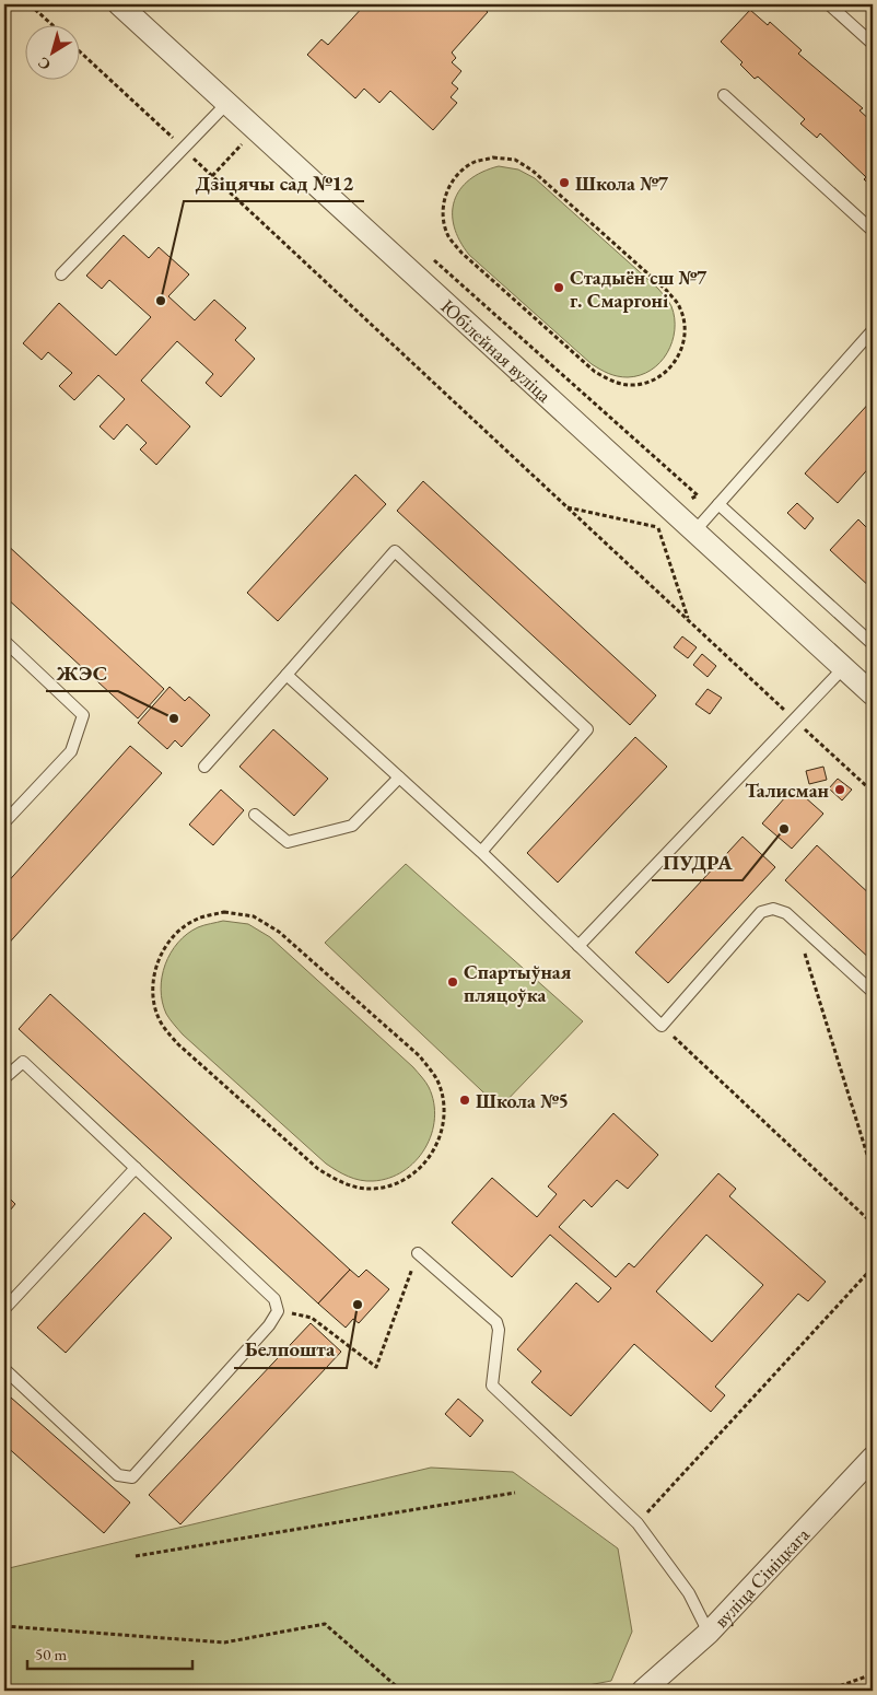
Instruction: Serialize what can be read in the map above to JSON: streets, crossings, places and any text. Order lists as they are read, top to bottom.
{
  "streets": {
    "street": ["Юбілейная вуліца", "вуліца Сініцкага"]
  },
  "places": [
    "Школа №7",
    "Стадыён сш №7 г. Смаргоні",
    "Дзіцячы сад №12",
    "ЖЭС",
    "Талисман",
    "ПУДРА",
    "Спартыўная пляцоўка",
    "Школа №5",
    "Белпошта"
  ],
  "scale_bar": "50 m",
  "north": "bottom left"
}
